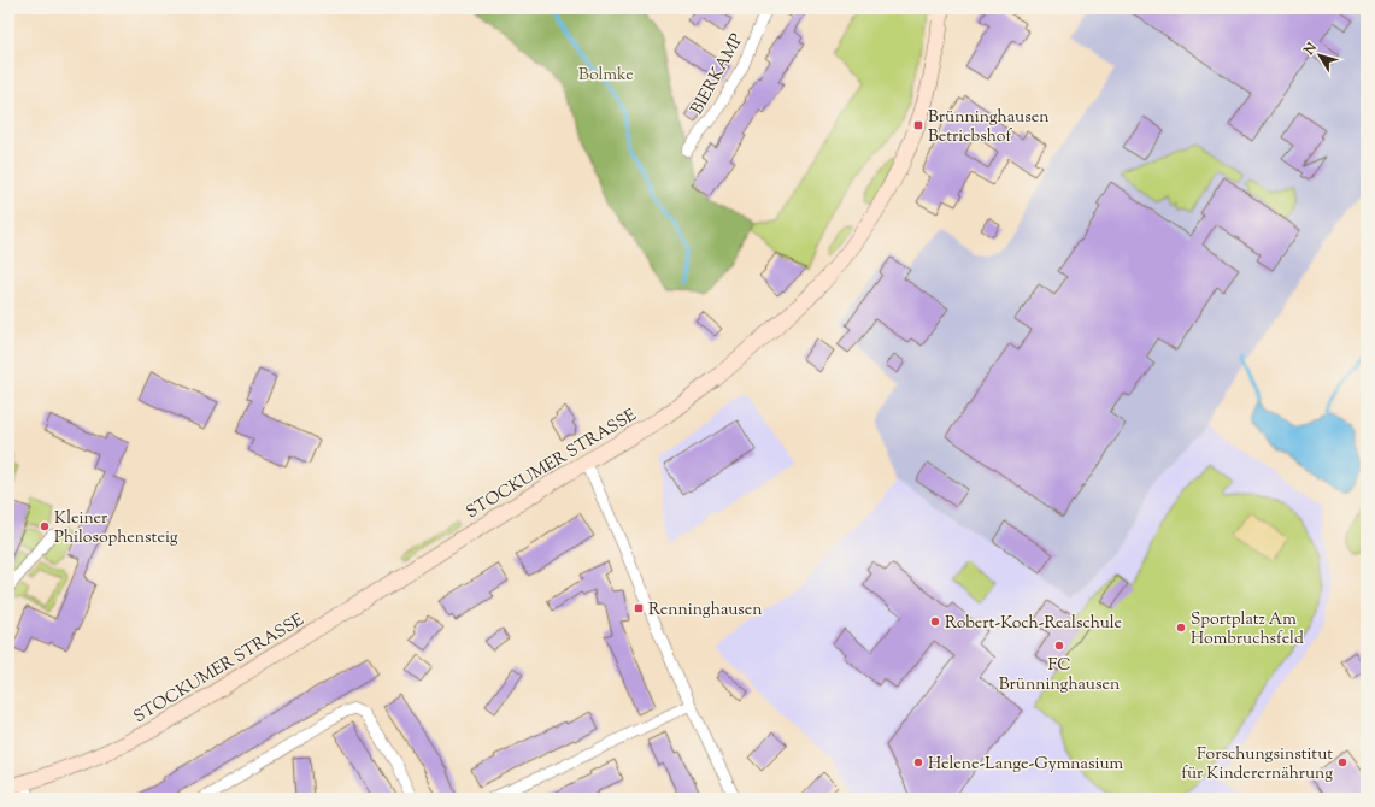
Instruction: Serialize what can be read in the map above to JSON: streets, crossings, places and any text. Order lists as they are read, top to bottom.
{
  "streets": {
    "main road": ["STOCKUMER STRASSE"],
    "street": ["BIERKAMP"]
  },
  "parks": ["Bolmke"],
  "places": {
    "transit": ["Brünninghausen Betriebshof", "Renninghausen"],
    "other": [
      "Kleiner Philosophensteig",
      "Robert-Koch-Realschule",
      "Sportplatz Am Hombruchsfeld",
      "FC Brünninghausen",
      "Helene-Lange-Gymnasium",
      "Forschungsinstitut für Kinderernährung"
    ]
  },
  "north": "top left"
}
